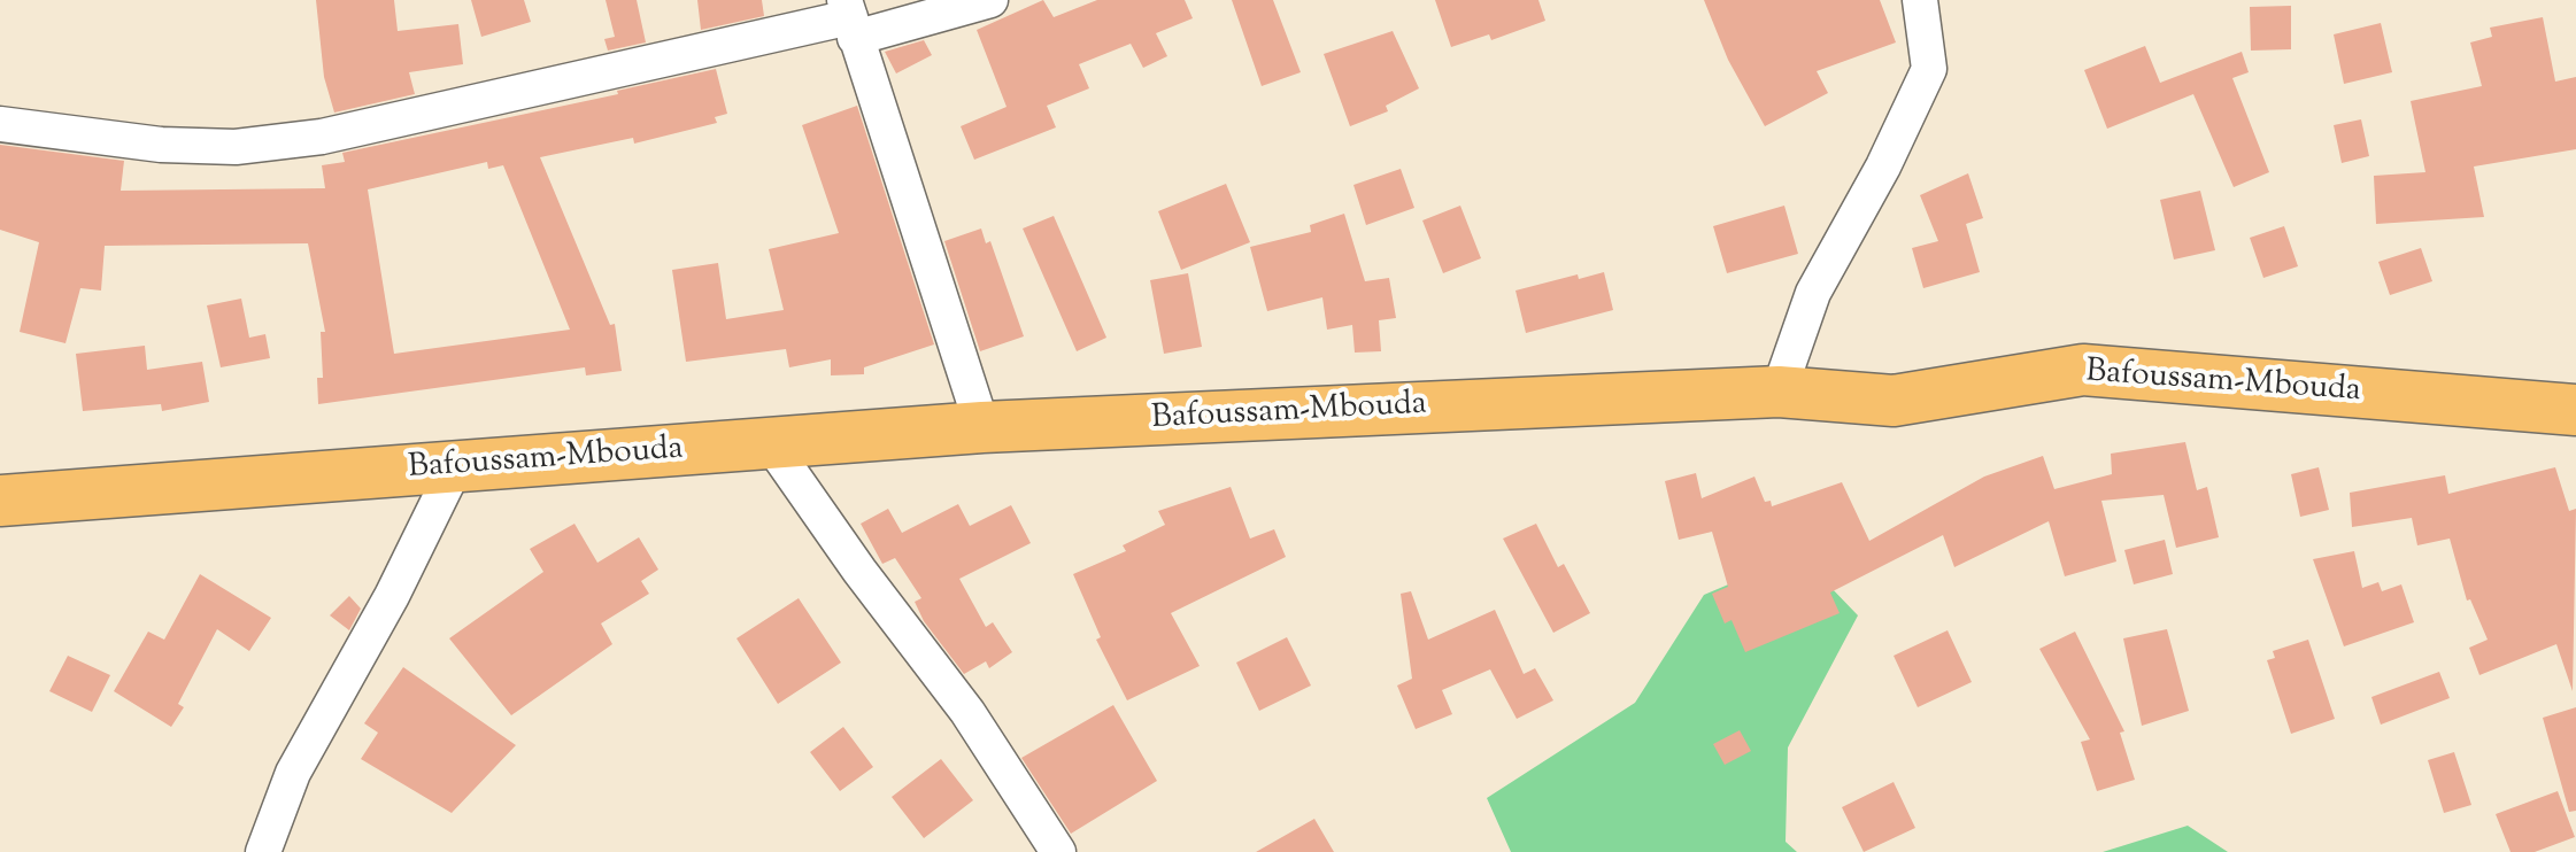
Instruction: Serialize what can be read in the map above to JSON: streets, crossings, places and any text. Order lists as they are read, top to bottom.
{
  "streets": {
    "highway": ["Bafoussam-Mbouda"]
  }
}
